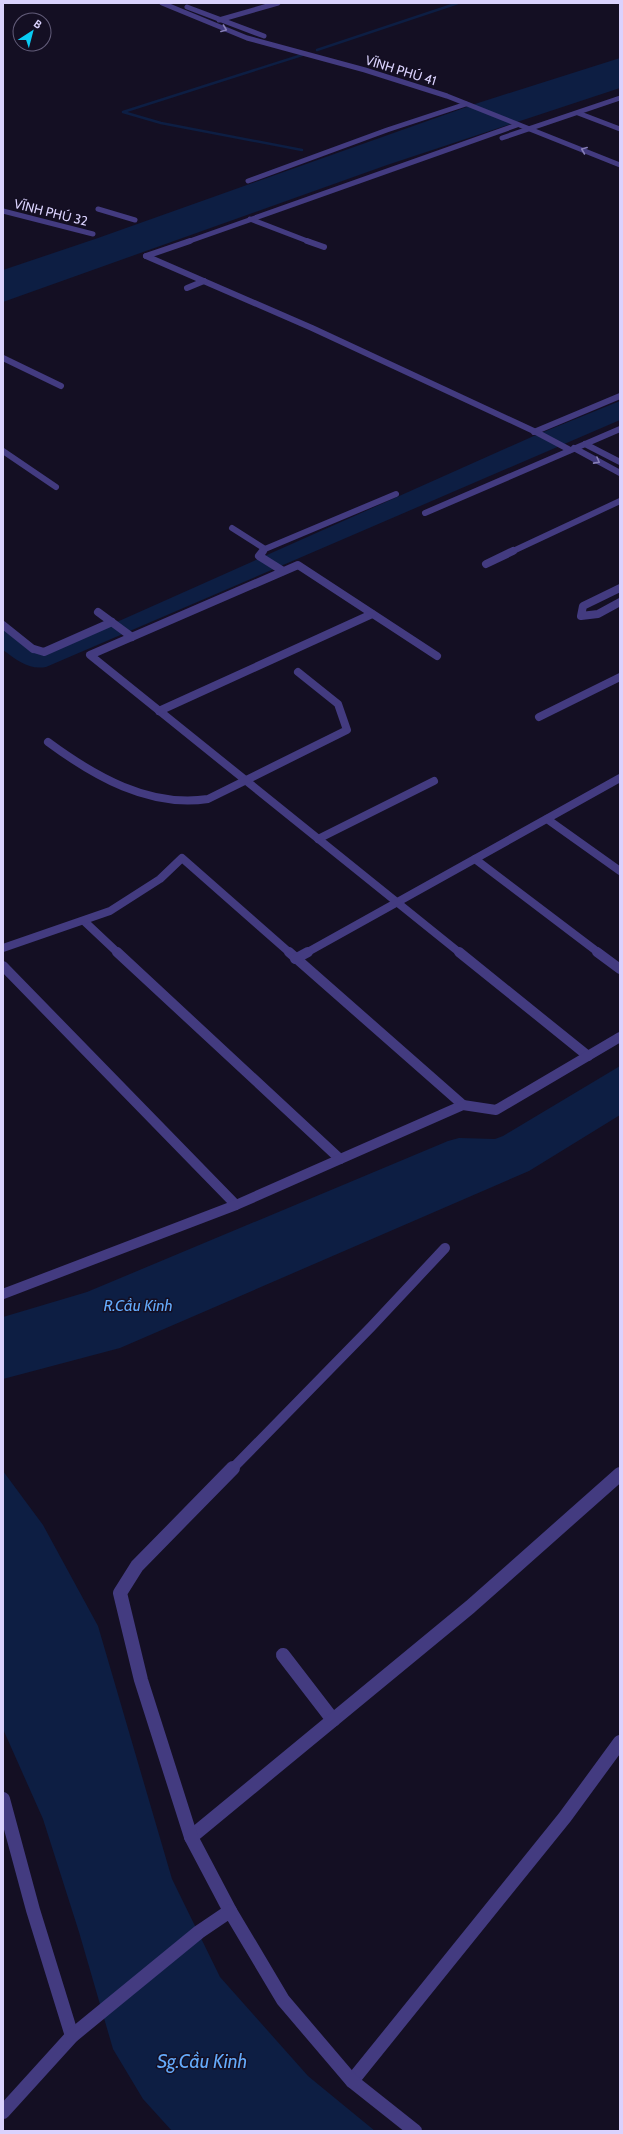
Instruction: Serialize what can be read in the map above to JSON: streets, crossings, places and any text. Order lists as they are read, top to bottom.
{
  "streets": {
    "street": ["VĨNH PHÚ 41", "VĨNH PHÚ 32"]
  },
  "water": ["R.Cầu Kinh", "Sg.Cầu Kinh"],
  "north": "top right"
}
